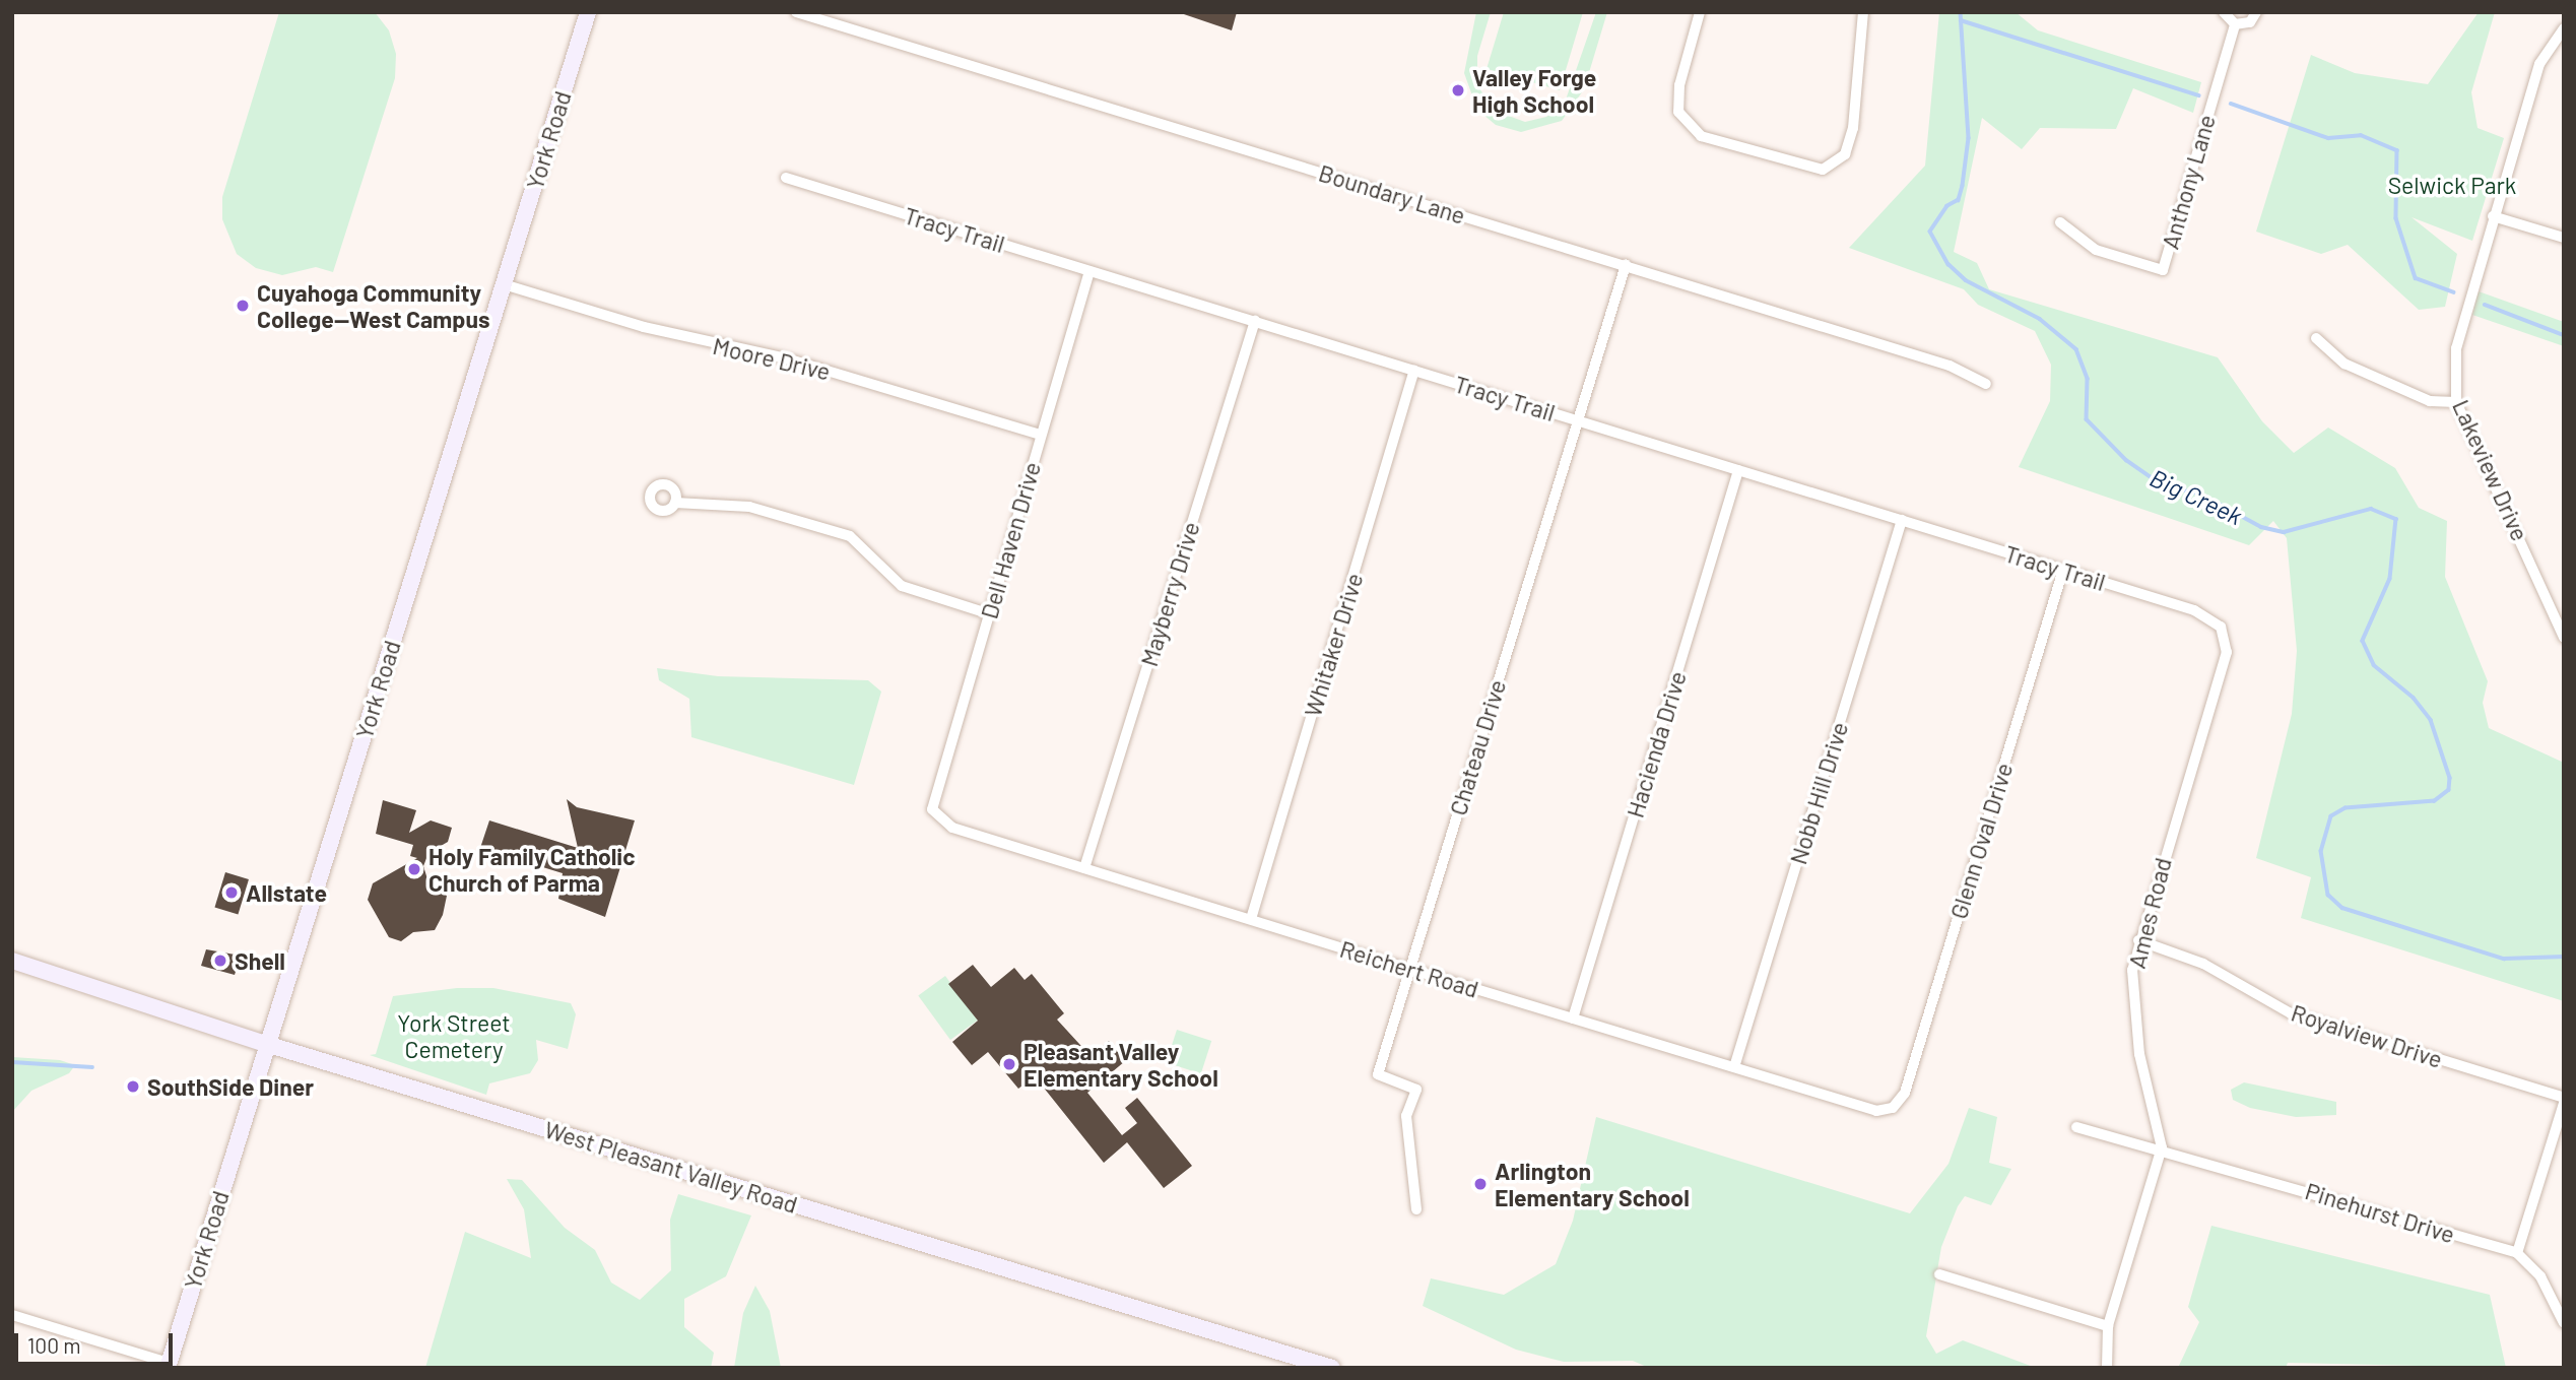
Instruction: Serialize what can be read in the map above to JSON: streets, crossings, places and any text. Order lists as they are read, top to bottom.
{
  "streets": {
    "main road": ["York Road", "West Pleasant Valley Road"],
    "street": [
      "Anthony Lane",
      "Boundary Lane",
      "Tracy Trail",
      "Moore Drive",
      "Lakeview Drive",
      "Dell Haven Drive",
      "Mayberry Drive",
      "Whitaker Drive",
      "Hacienda Drive",
      "Chateau Drive",
      "Nobb Hill Drive",
      "Glenn Oval Drive",
      "Ames Road",
      "Reichert Road",
      "Royalview Drive",
      "Pinehurst Drive"
    ]
  },
  "crossings": [
    ["York Road", "Moore Drive"],
    ["York Road", "West Pleasant Valley Road"],
    ["Boundary Lane", "Chateau Drive"],
    ["Tracy Trail", "Dell Haven Drive"],
    ["Tracy Trail", "Mayberry Drive"],
    ["Tracy Trail", "Whitaker Drive"],
    ["Tracy Trail", "Hacienda Drive"],
    ["Tracy Trail", "Chateau Drive"],
    ["Tracy Trail", "Nobb Hill Drive"],
    ["Tracy Trail", "Glenn Oval Drive"],
    ["Tracy Trail", "Ames Road"],
    ["Moore Drive", "Dell Haven Drive"],
    ["Dell Haven Drive", "Reichert Road"],
    ["Mayberry Drive", "Reichert Road"],
    ["Whitaker Drive", "Reichert Road"],
    ["Hacienda Drive", "Reichert Road"],
    ["Chateau Drive", "Reichert Road"],
    ["Nobb Hill Drive", "Reichert Road"],
    ["Glenn Oval Drive", "Reichert Road"],
    ["Ames Road", "Royalview Drive"],
    ["Ames Road", "Pinehurst Drive"]
  ],
  "water": ["Big Creek"],
  "parks": ["Selwick Park", "York Street Cemetery"],
  "places": [
    "Valley Forge High School",
    "Cuyahoga Community College—West Campus",
    "Holy Family Catholic Church of Parma",
    "Allstate",
    "Shell",
    "Pleasant Valley Elementary School",
    "SouthSide Diner",
    "Arlington Elementary School"
  ],
  "scale_bar": "100 m"
}
